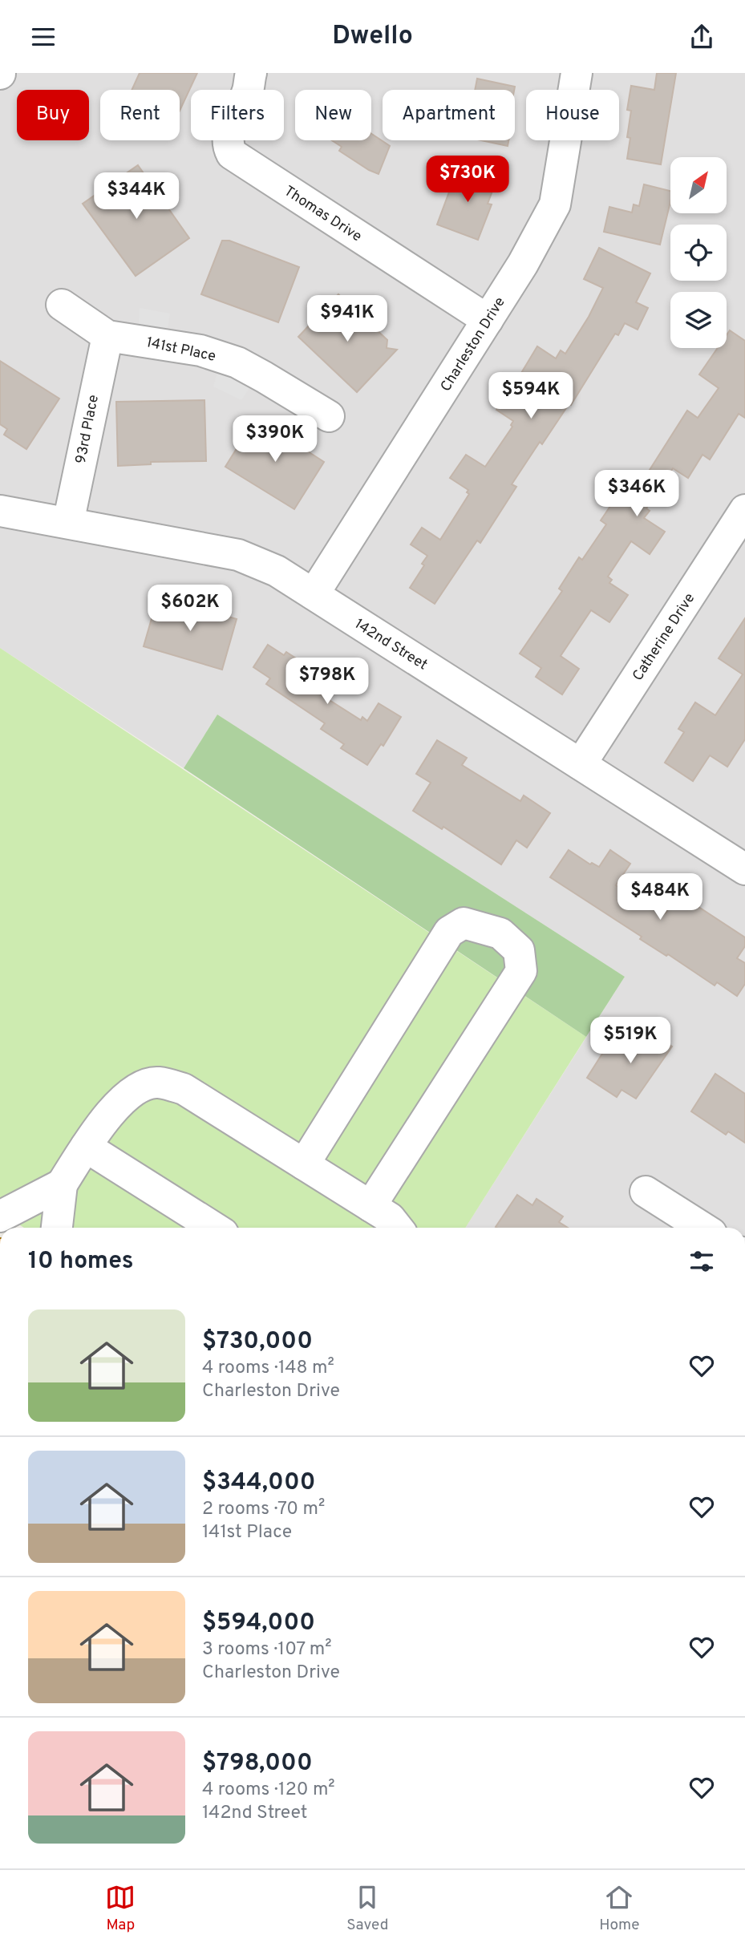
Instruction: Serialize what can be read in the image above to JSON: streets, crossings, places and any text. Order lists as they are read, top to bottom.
{
  "streets": {
    "street": [
      "Thomas Drive",
      "Charleston Drive",
      "141st Place",
      "93rd Place",
      "Catherine Drive",
      "142nd Street"
    ]
  },
  "crossings": [
    ["Thomas Drive", "Charleston Drive"],
    ["Charleston Drive", "142nd Street"],
    ["141st Place", "93rd Place"],
    ["93rd Place", "142nd Street"],
    ["Catherine Drive", "142nd Street"]
  ],
  "north": "top right",
  "page": {
    "header": "Dwello",
    "chip": [
      "Buy",
      "Rent",
      "Filters",
      "New",
      "Apartment",
      "House"
    ],
    "price": [
      "$730K",
      "$344K",
      "$941K",
      "$594K",
      "$390K",
      "$346K",
      "$602K",
      "$798K",
      "$484K",
      "$519K"
    ],
    "heading": "10 homes",
    "list": [
      {
        "name": "$730,000",
        "note": "4 rooms · 148 m² · Charleston Drive"
      },
      {
        "name": "$344,000",
        "note": "2 rooms · 70 m² · 141st Place"
      },
      {
        "name": "$594,000",
        "note": "3 rooms · 107 m² · Charleston Drive"
      },
      {
        "name": "$798,000",
        "note": "4 rooms · 120 m² · 142nd Street"
      }
    ],
    "tabs": ["Map", "Saved", "Home"]
  }
}
